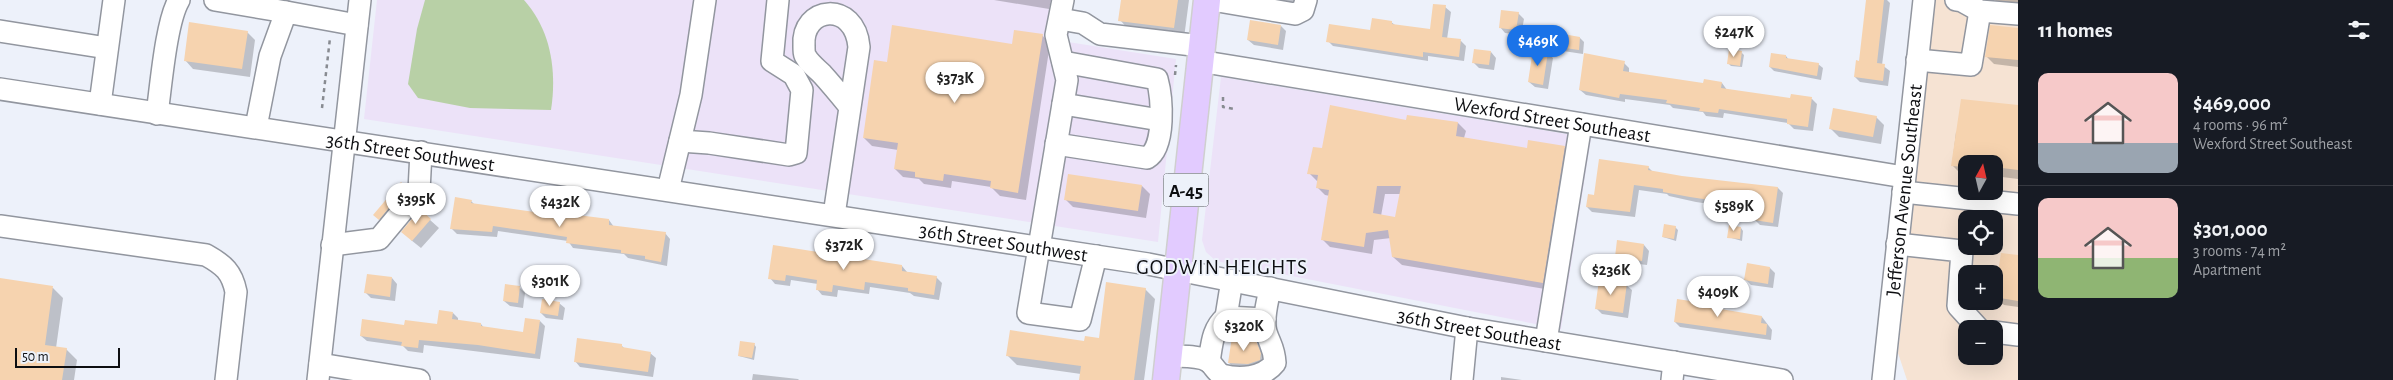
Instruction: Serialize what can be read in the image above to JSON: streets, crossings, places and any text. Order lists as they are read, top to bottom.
{
  "streets": {
    "main road": ["A-45"],
    "street": [
      "Wexford Street Southeast",
      "36th Street Southwest",
      "Jefferson Avenue Southeast",
      "36th Street Southeast"
    ]
  },
  "crossings": [
    ["Wexford Street Southeast", "A-45"],
    ["Wexford Street Southeast", "Jefferson Avenue Southeast"],
    ["36th Street Southwest", "A-45"],
    ["36th Street Southwest", "36th Street Southeast"],
    ["A-45", "36th Street Southeast"]
  ],
  "districts": ["GODWIN HEIGHTS"],
  "scale_bar": "50 m",
  "north": "top",
  "page": {
    "heading": "11 homes",
    "price": [
      "$247K",
      "$469K",
      "$373K",
      "$395K",
      "$432K",
      "$589K",
      "$372K",
      "$236K",
      "$301K",
      "$409K",
      "$320K"
    ],
    "list": [
      {
        "name": "$469,000",
        "note": "4 rooms · 96 m² · Wexford Street Southeast"
      },
      {
        "name": "$301,000",
        "note": "3 rooms · 74 m² · Apartment"
      }
    ],
    "map_buttons": ["+", "−"],
    "scale": "50 m"
  }
}
